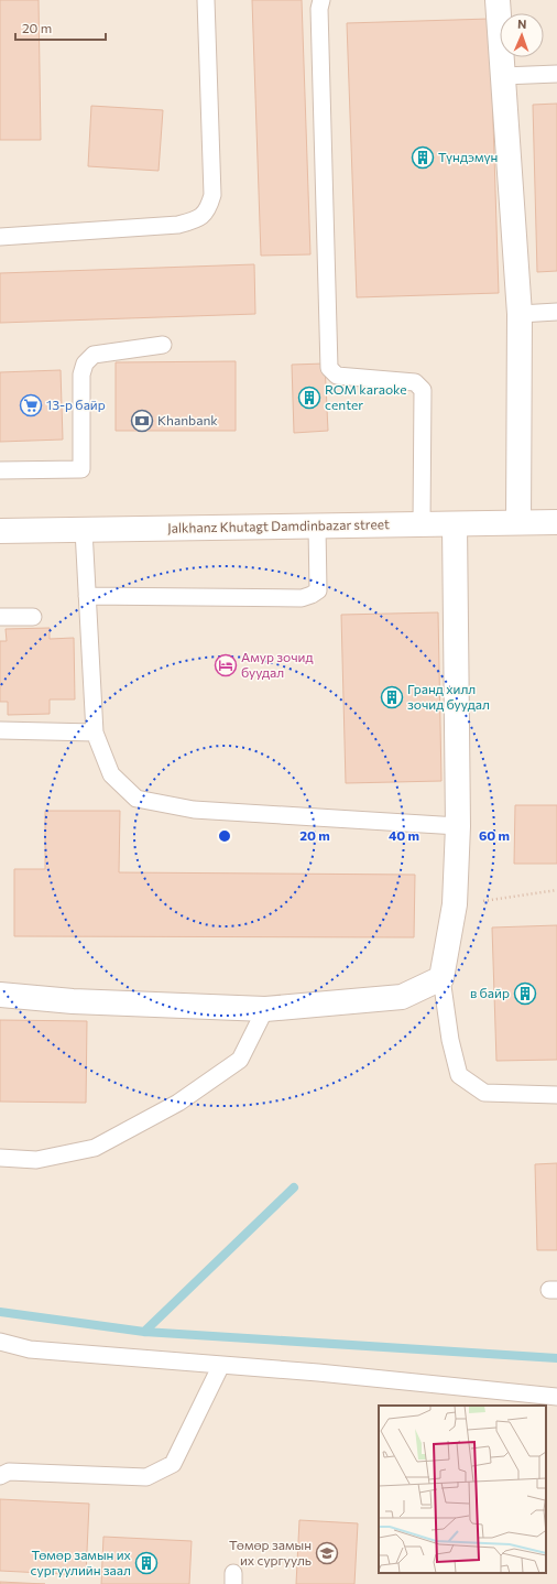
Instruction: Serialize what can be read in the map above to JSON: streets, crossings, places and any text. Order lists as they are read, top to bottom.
{
  "streets": {
    "street": ["Jalkhanz Khutagt Damdinbazar street"]
  },
  "places": {
    "building": [
      "Түндэмүн",
      "ROM karaoke center",
      "Гранд хилл зочид буудал",
      "в байр",
      "Төмөр замын их сургуулийн заал"
    ],
    "supermarket": ["13-р байр"],
    "bank": ["Khanbank"],
    "hotel": ["Амур зочид буудал"],
    "school or university": ["Төмөр замын их сургууль"]
  },
  "scale_bar": "20 m",
  "north": "top",
  "rings": ["20 m", "40 m", "60 m"]
}
